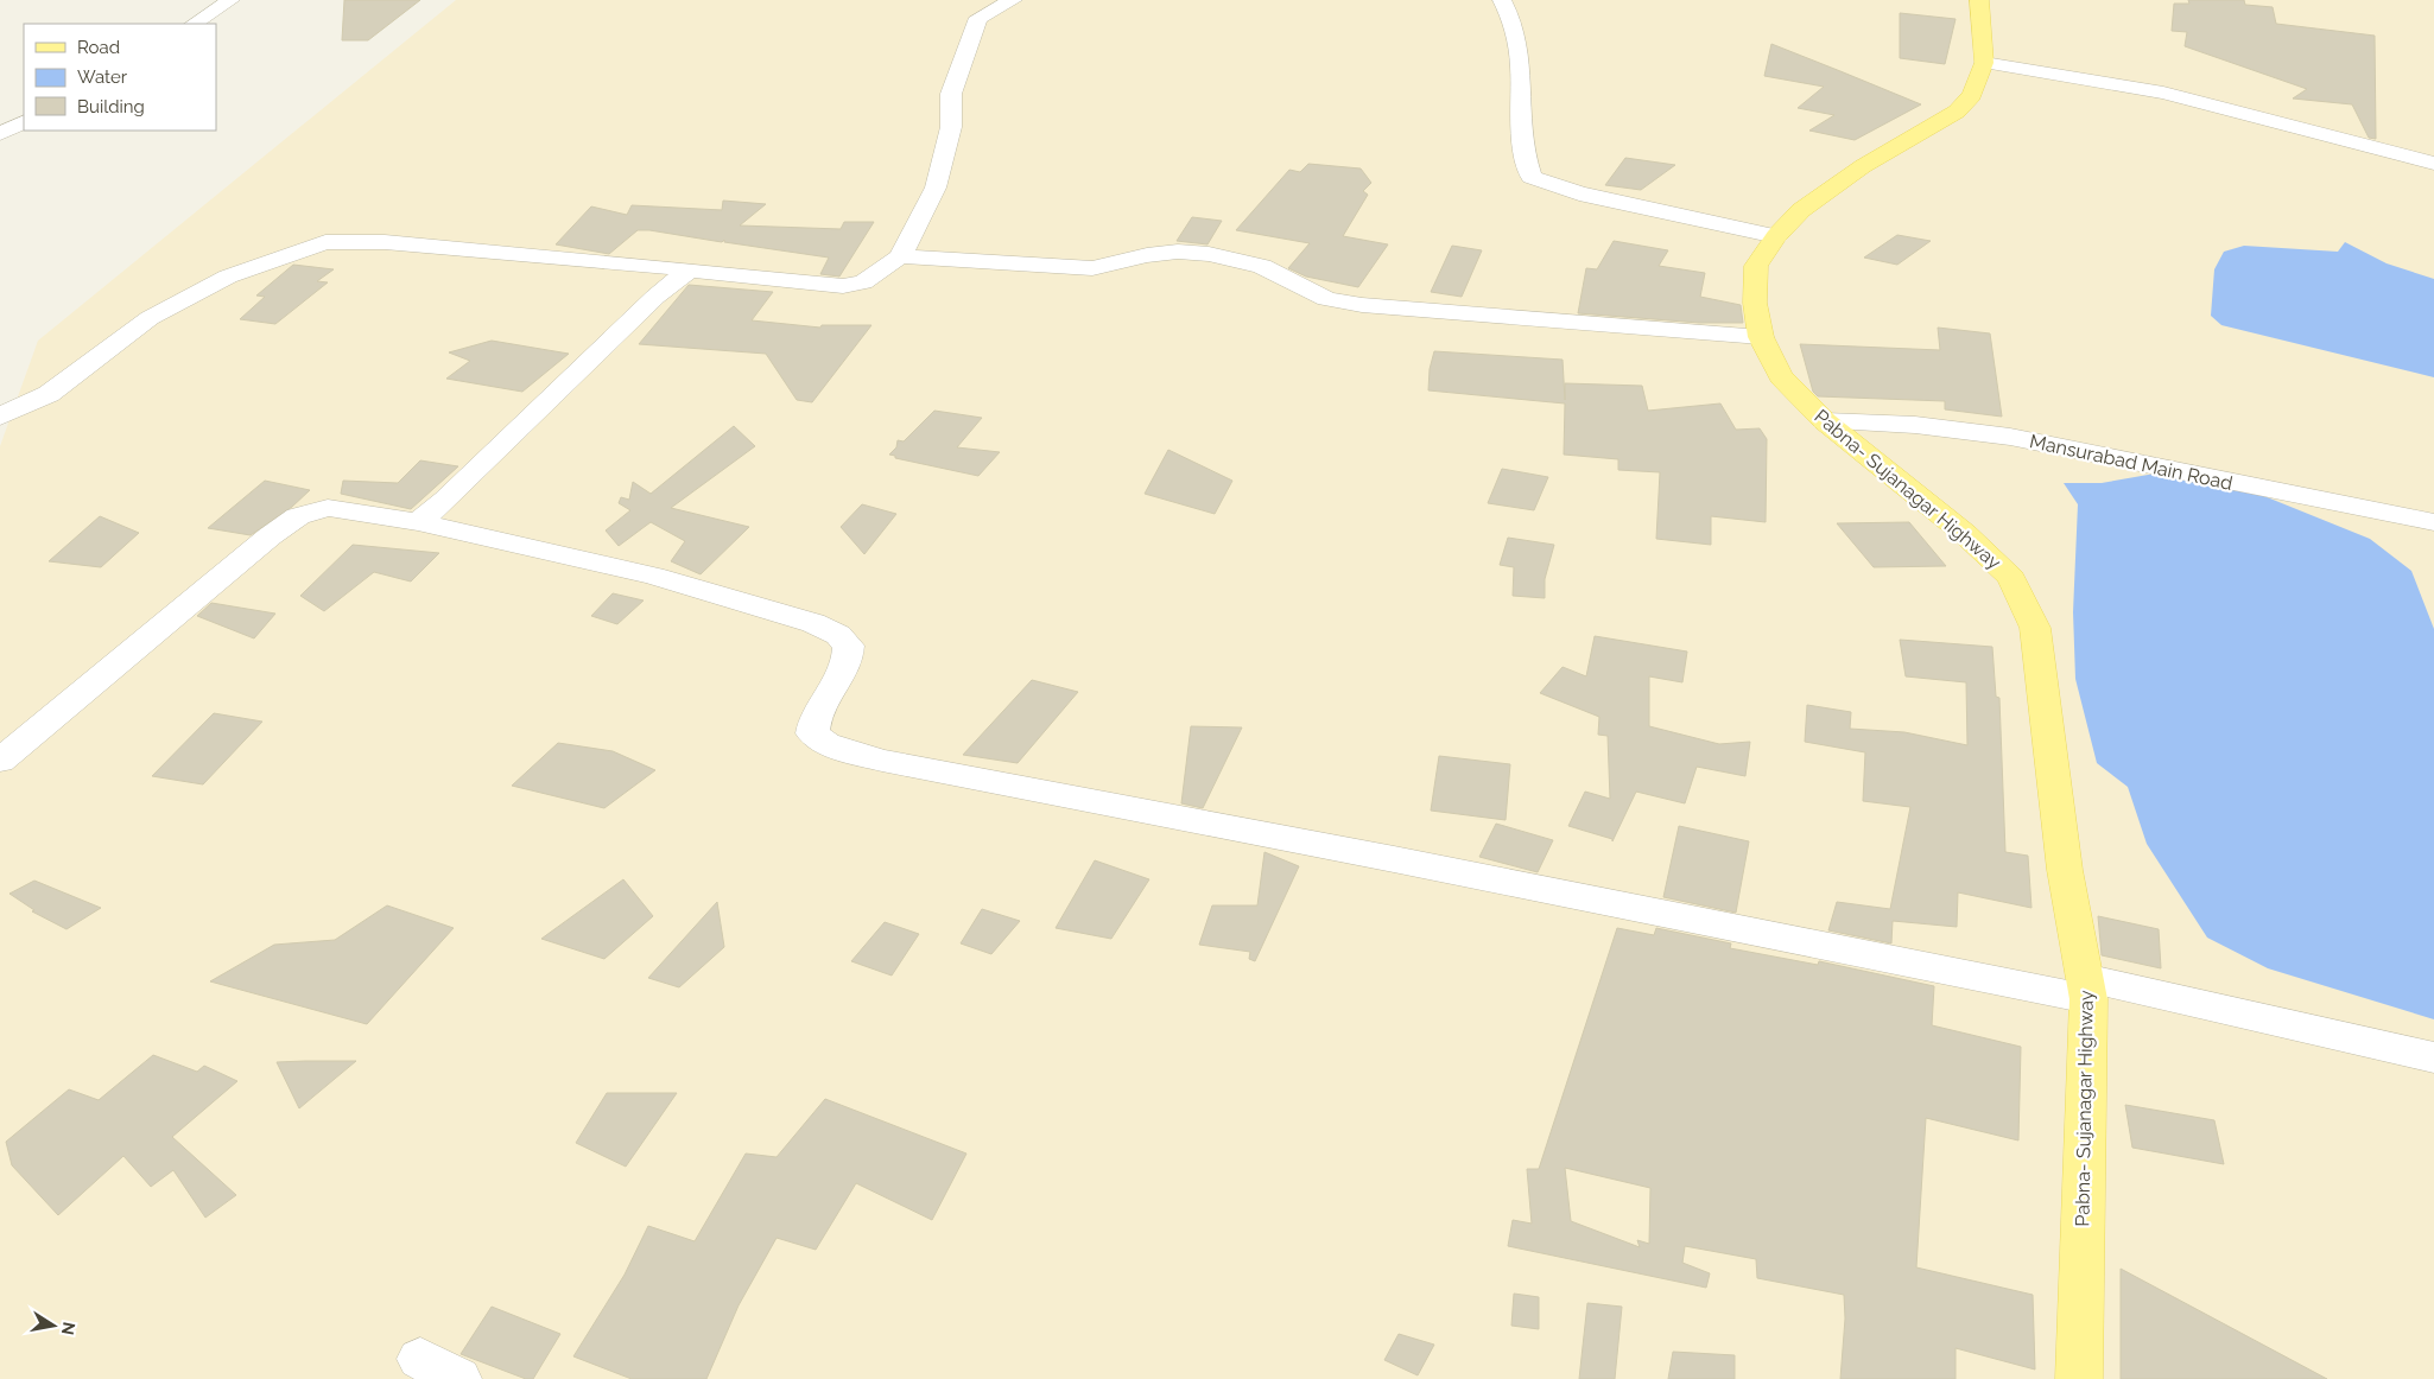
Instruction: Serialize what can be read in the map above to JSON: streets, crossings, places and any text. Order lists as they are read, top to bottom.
{
  "streets": {
    "main road": ["Pabna- Sujanagar Highway"],
    "street": ["Mansurabad Main Road"]
  },
  "crossings": [
    ["Mansurabad Main Road", "Pabna- Sujanagar Highway"]
  ],
  "legend": ["Road", "Water", "Building"],
  "north": "right"
}
